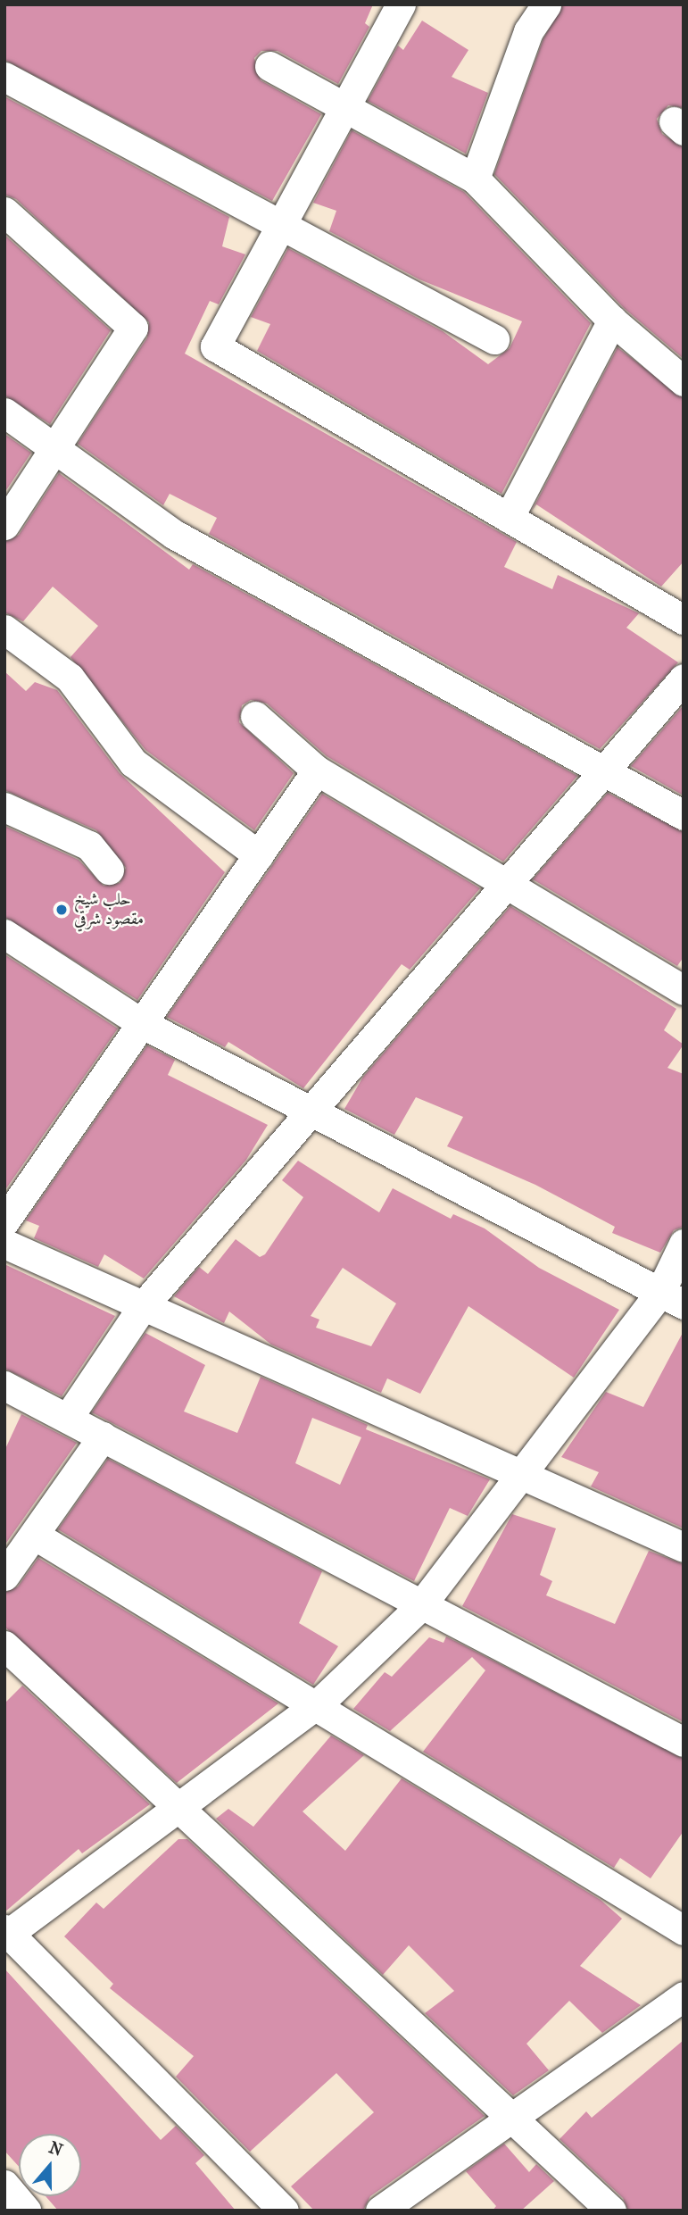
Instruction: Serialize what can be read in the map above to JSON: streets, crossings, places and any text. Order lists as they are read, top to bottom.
{
  "places": ["حلب شيخ مقصود شرقي"],
  "north": "top"
}
